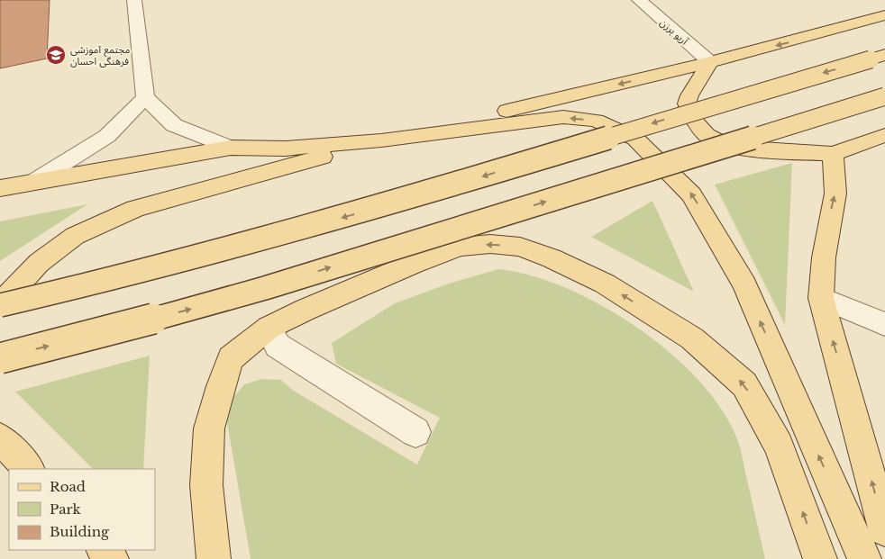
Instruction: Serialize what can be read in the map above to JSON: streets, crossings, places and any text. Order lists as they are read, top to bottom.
{
  "streets": {
    "street": ["آریو برزن"]
  },
  "places": {
    "school or university": ["مجتمع آموزشی فرهنگی احسان"]
  },
  "legend": ["Road", "Park", "Building"]
}
